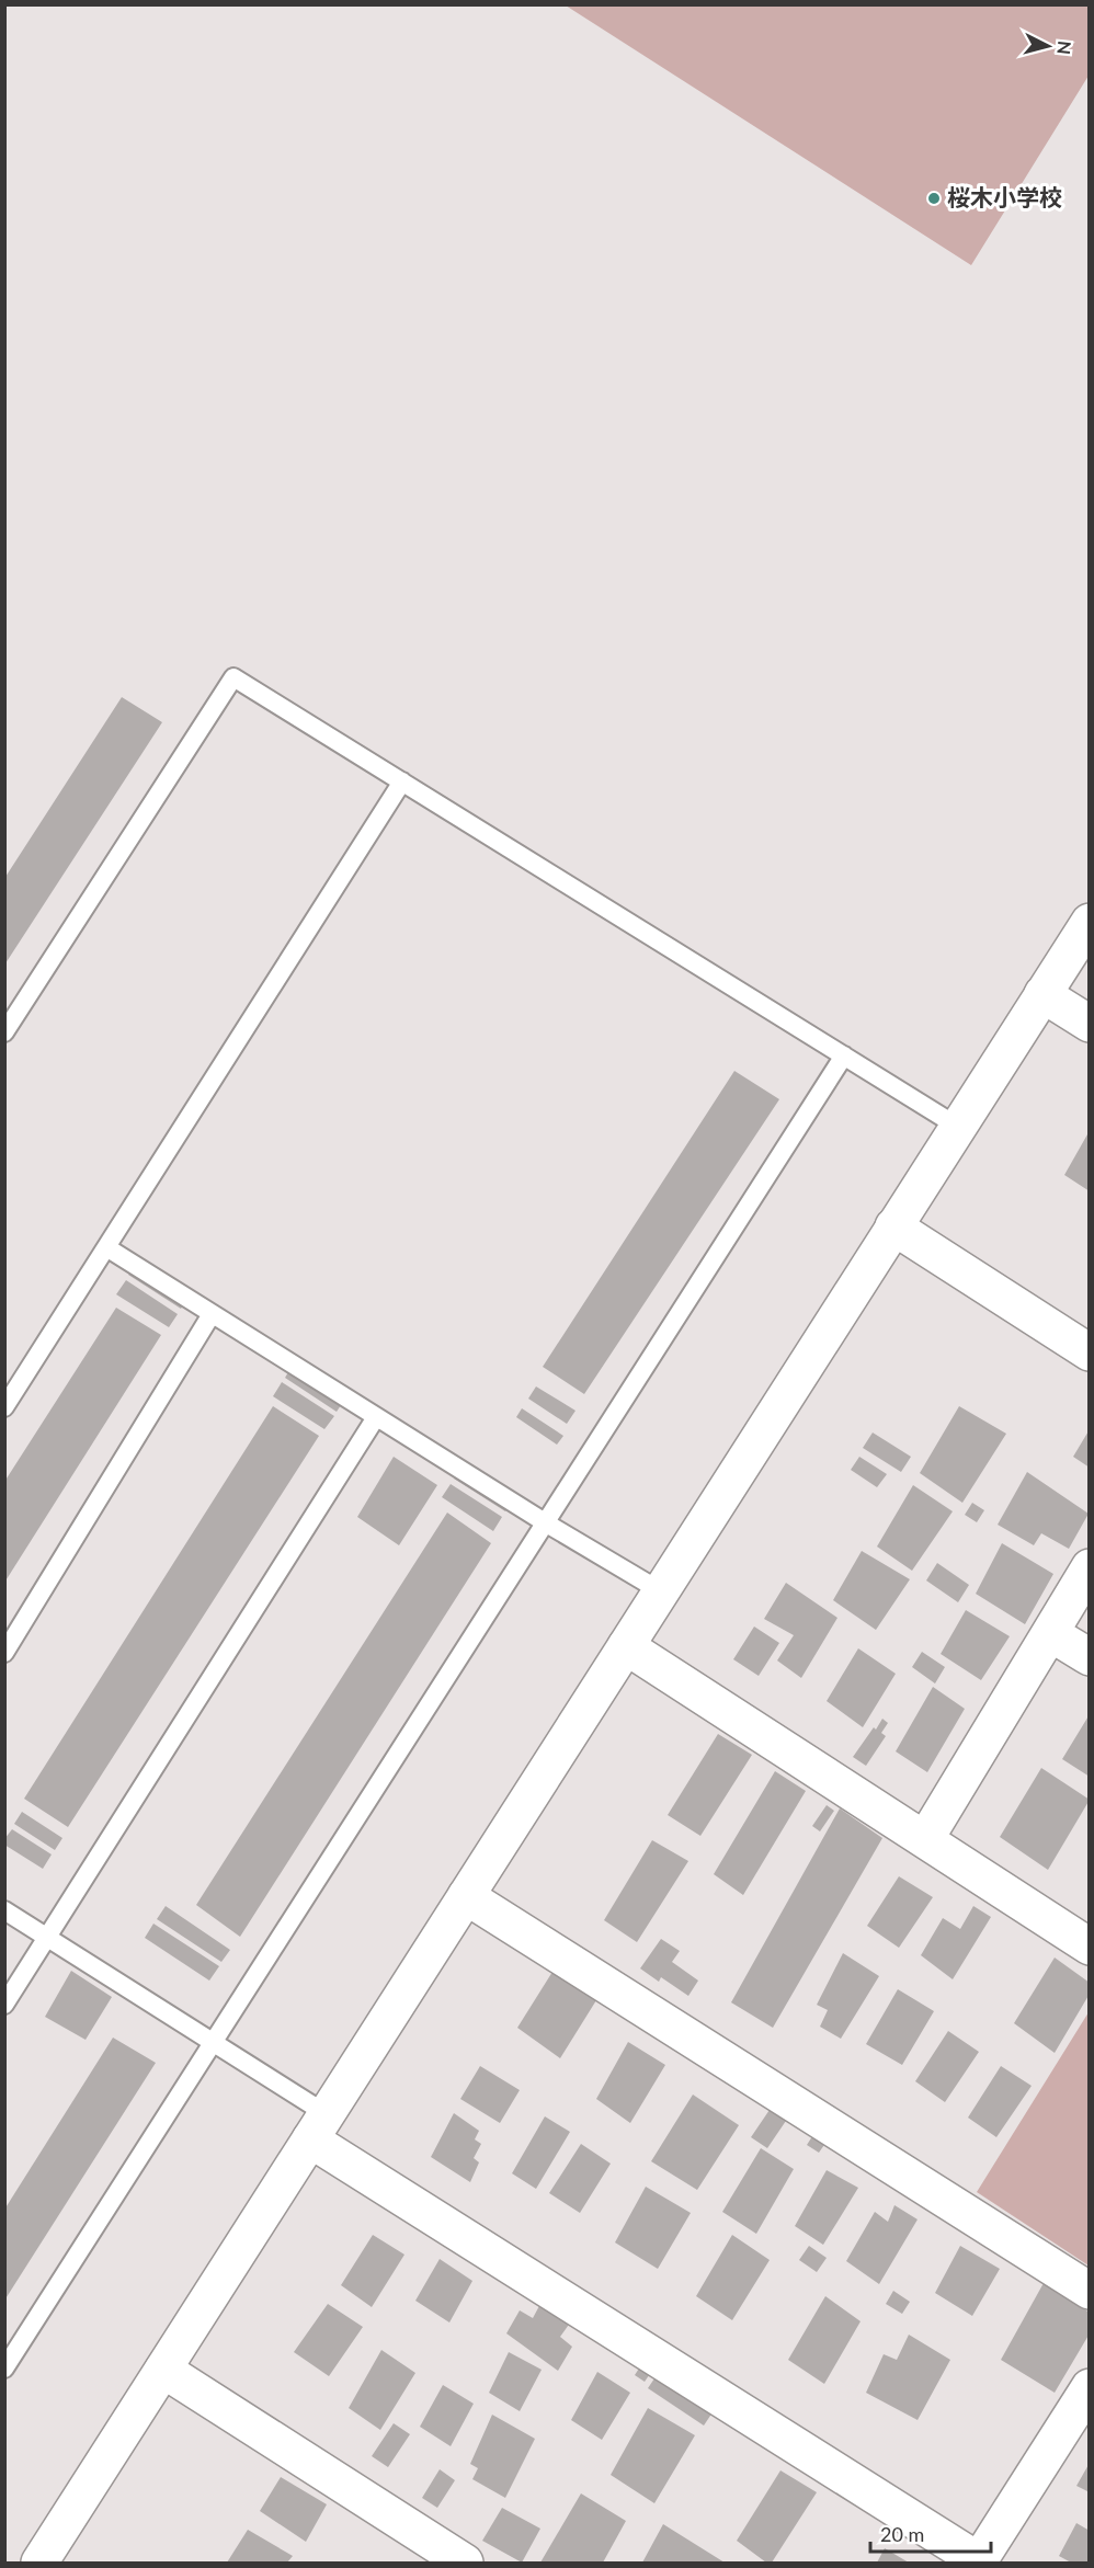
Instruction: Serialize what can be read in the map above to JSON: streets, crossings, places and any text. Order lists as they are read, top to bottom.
{
  "places": ["桜木小学校"],
  "scale_bar": "20 m",
  "north": "right"
}
